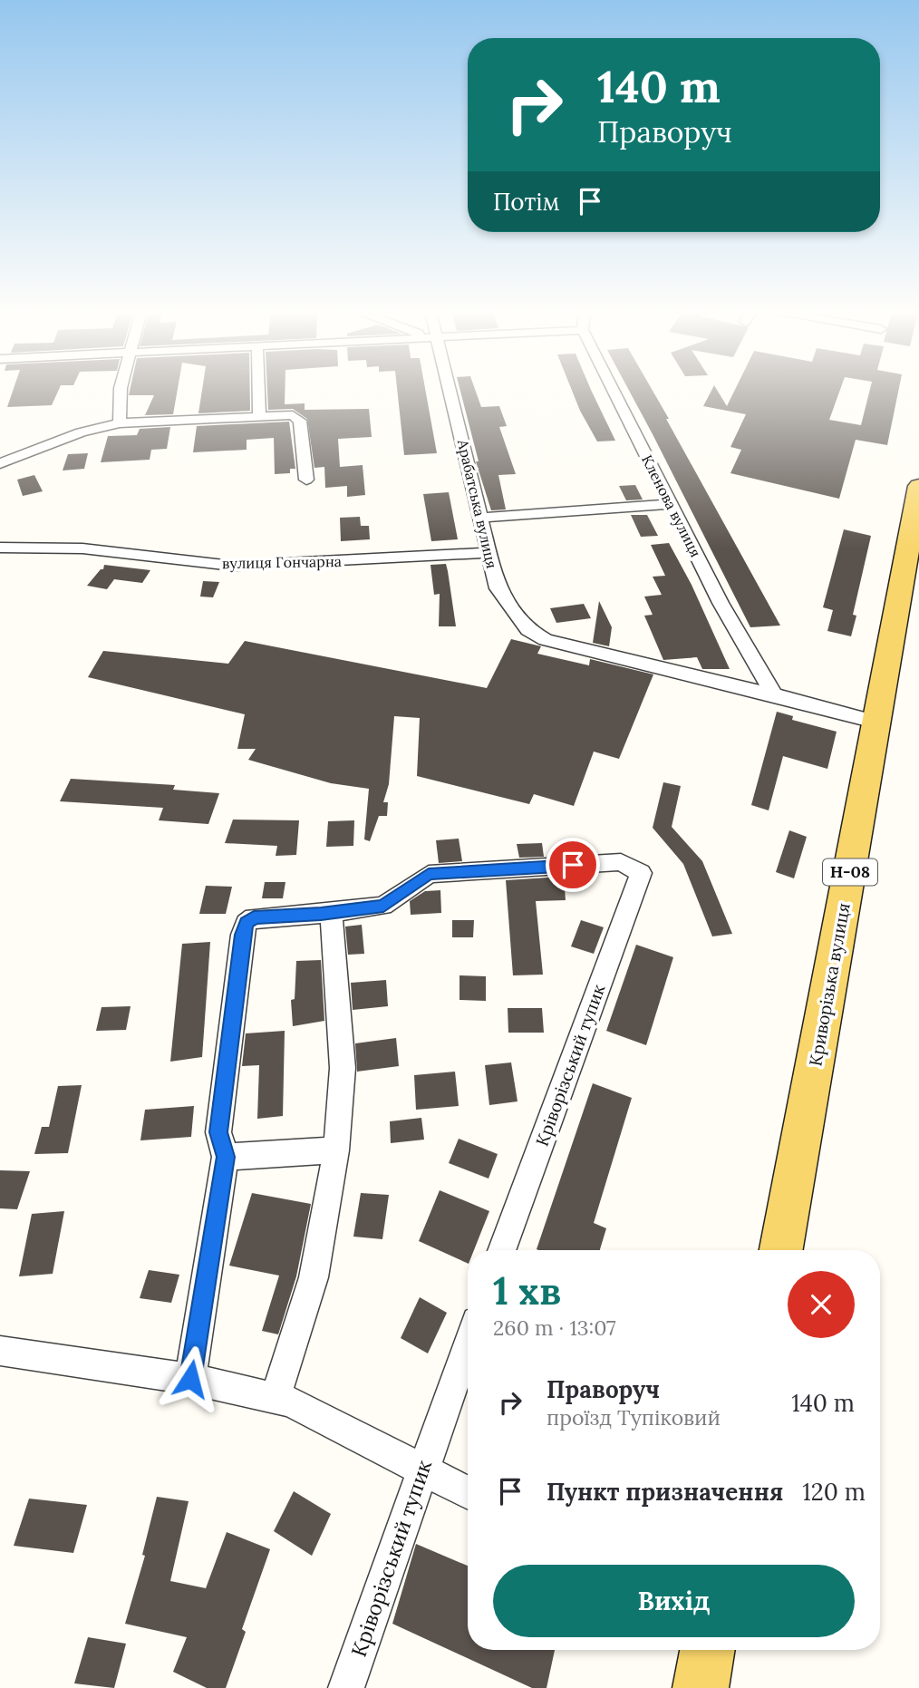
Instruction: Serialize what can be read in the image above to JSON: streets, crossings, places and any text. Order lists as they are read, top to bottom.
{
  "streets": {
    "main road": ["Н-08", "Криворізька вулиця"],
    "street": [
      "Арабатська вулиця",
      "Кленова вулиця",
      "вулиця Гончарна",
      "Кріворізський тупик"
    ]
  },
  "crossings": [
    ["Арабатська вулиця", "Кленова вулиця"],
    ["Арабатська вулиця", "вулиця Гончарна"]
  ],
  "page": {
    "turn": ["140 m", "Праворуч"],
    "then": "Потім",
    "heading": ["1 хв", "260 m · 13:07"],
    "list": [
      {
        "name": "Праворуч",
        "note": "проїзд Тупіковий",
        "value": "140 m"
      },
      {
        "name": "Пункт призначення",
        "value": "120 m"
      }
    ],
    "buttons": "Вихід"
  }
}
